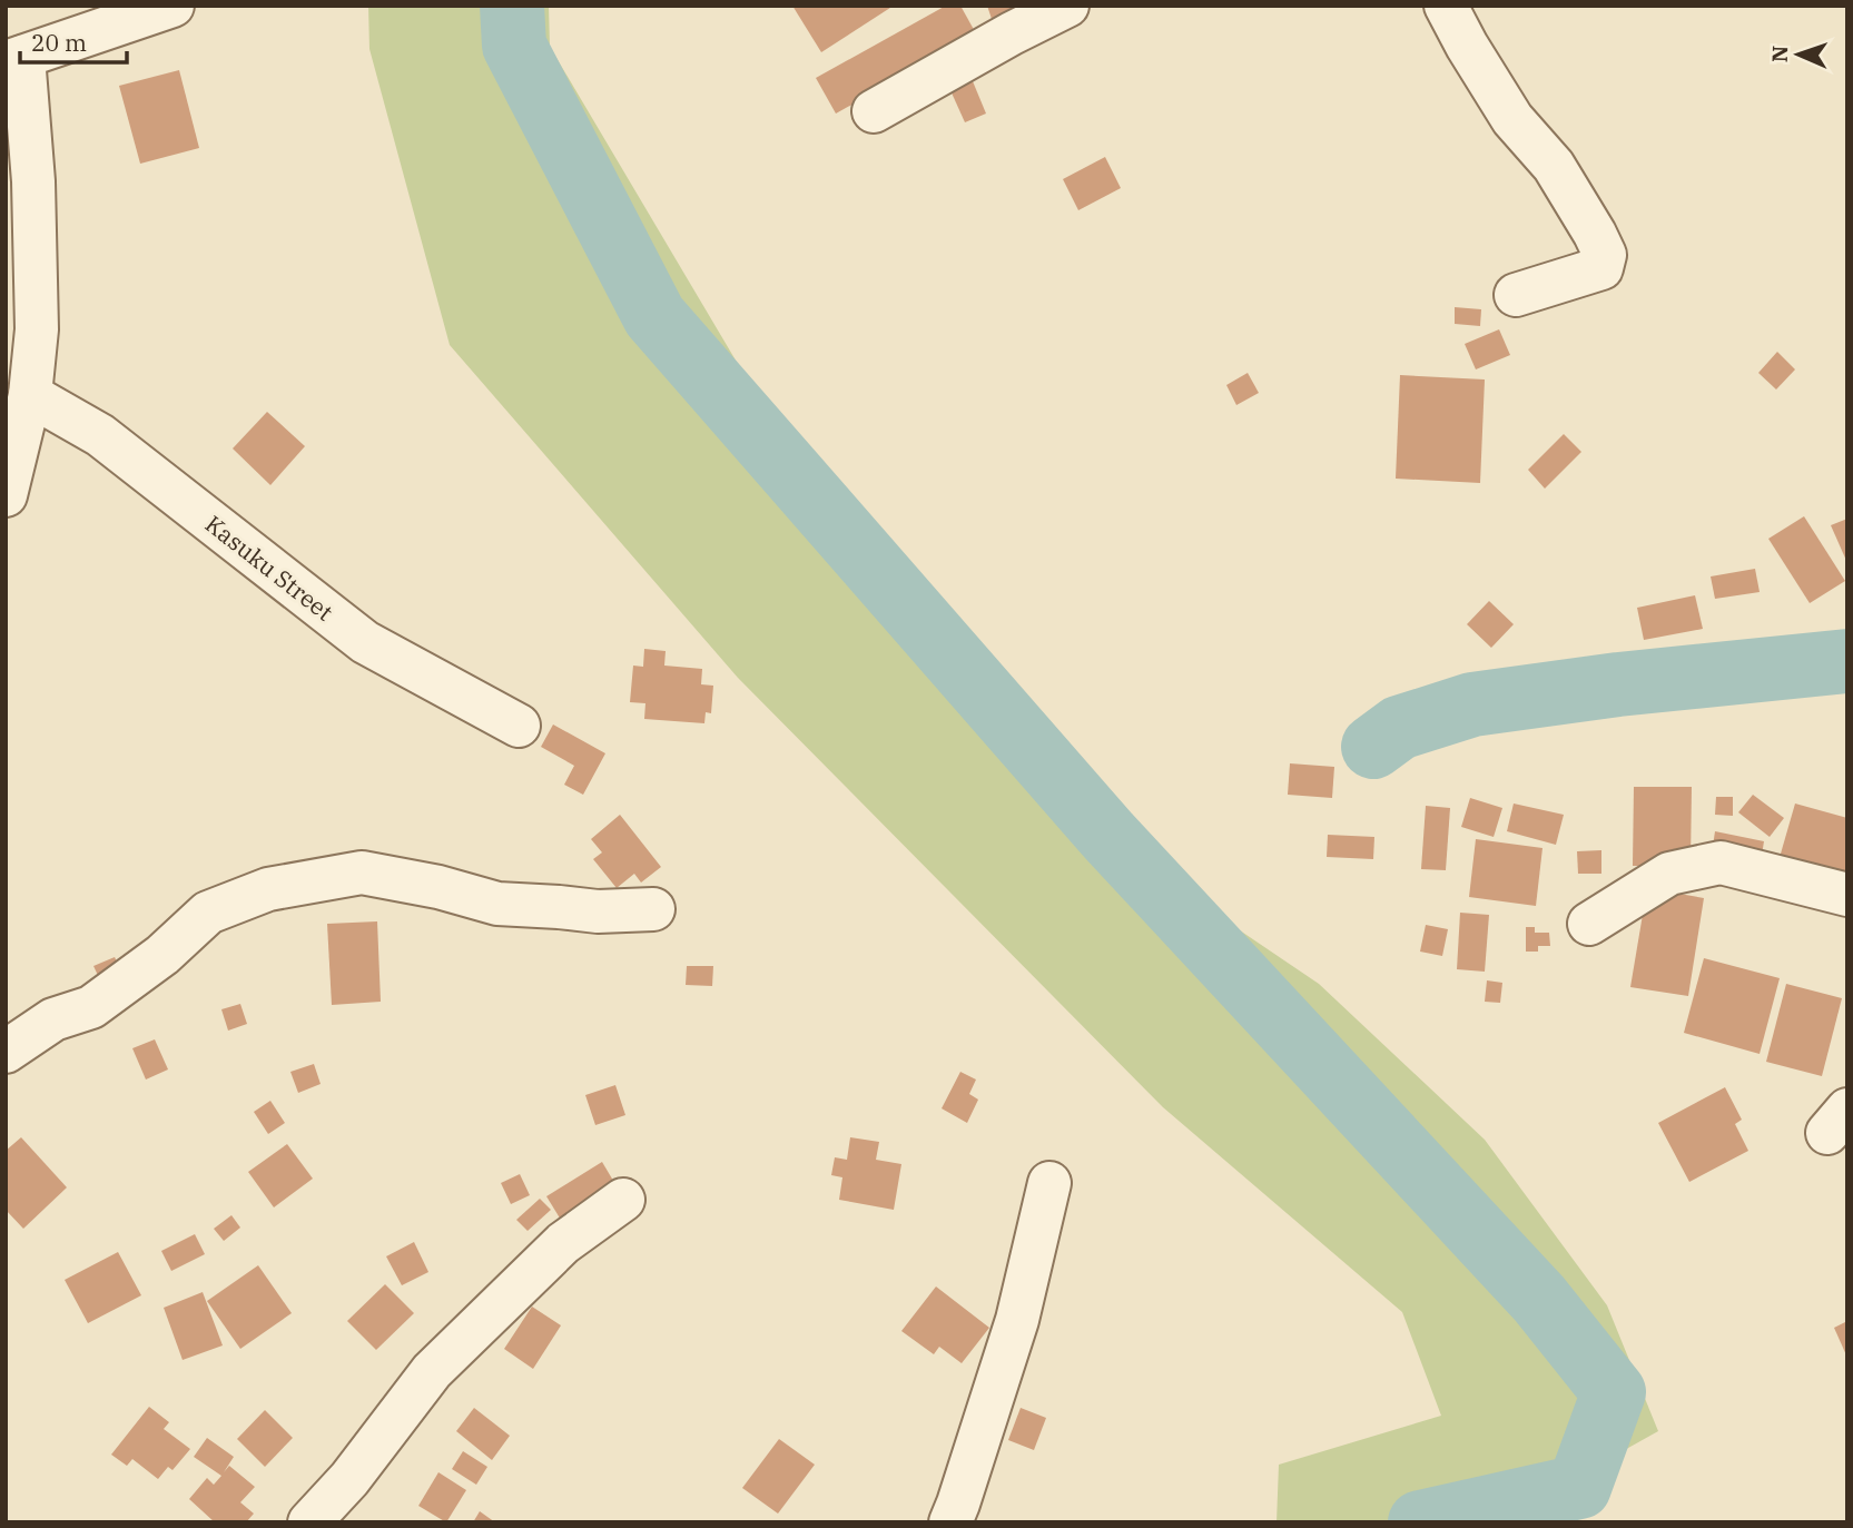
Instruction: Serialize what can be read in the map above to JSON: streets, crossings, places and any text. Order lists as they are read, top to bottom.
{
  "streets": {
    "street": ["Kasuku Street"]
  },
  "scale_bar": "20 m",
  "north": "left"
}
